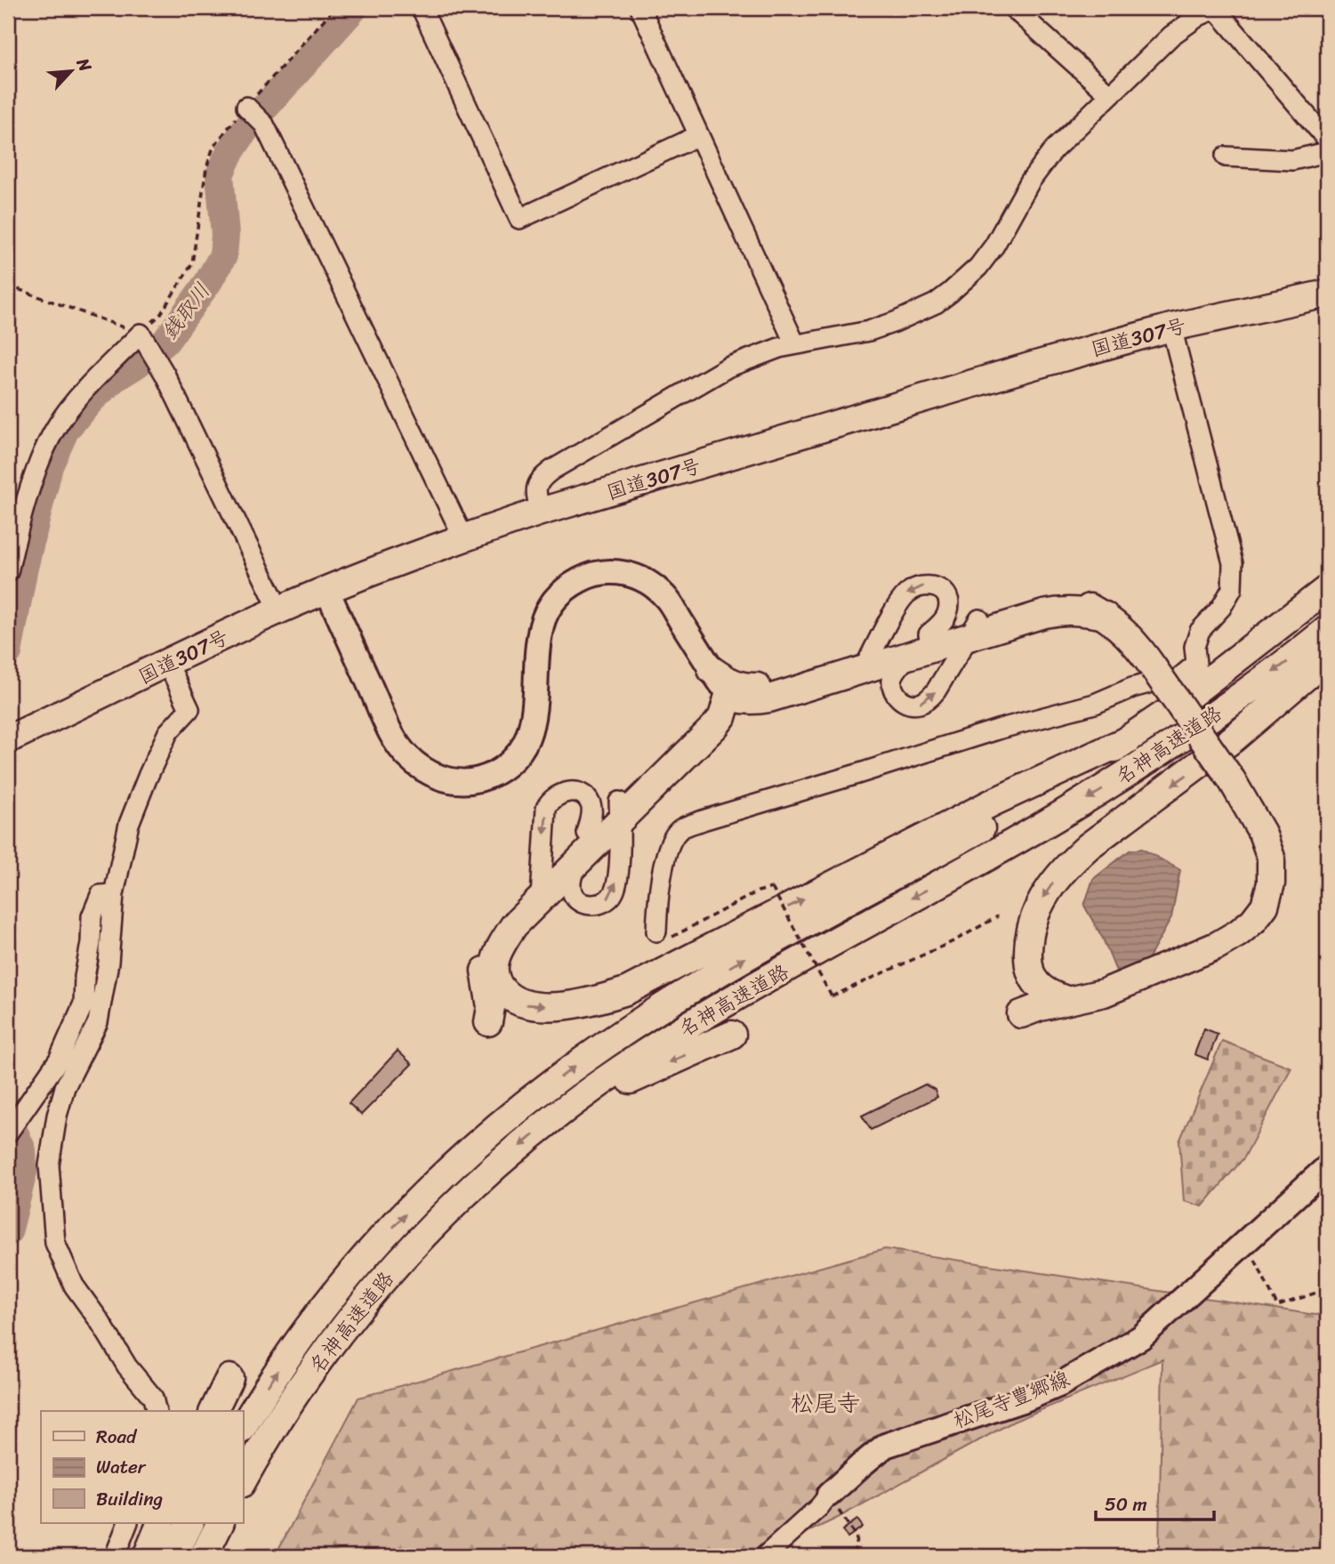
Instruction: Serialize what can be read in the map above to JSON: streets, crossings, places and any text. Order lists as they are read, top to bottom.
{
  "streets": {
    "highway": ["国道307号", "名神高速道路"],
    "main road": ["松尾寺豊郷線"]
  },
  "districts": ["松尾寺"],
  "water": ["銭取川"],
  "legend": ["Road", "Water", "Building"],
  "scale_bar": "50 m",
  "north": "top right"
}
